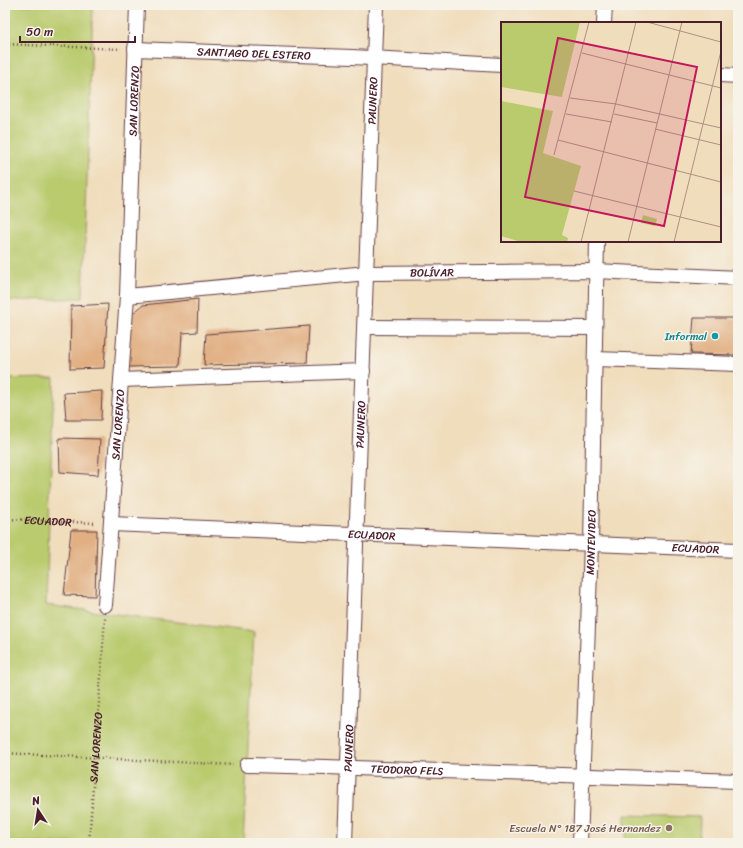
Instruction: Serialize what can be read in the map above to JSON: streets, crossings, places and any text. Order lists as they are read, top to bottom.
{
  "streets": {
    "street": [
      "SANTIAGO DEL ESTERO",
      "PAUNERO",
      "SAN LORENZO",
      "BOLÍVAR",
      "ECUADOR",
      "MONTEVIDEO",
      "TEODORO FELS"
    ]
  },
  "crossings": [
    ["SANTIAGO DEL ESTERO", "PAUNERO"],
    ["SANTIAGO DEL ESTERO", "SAN LORENZO"],
    ["PAUNERO", "BOLÍVAR"],
    ["PAUNERO", "ECUADOR"],
    ["PAUNERO", "TEODORO FELS"],
    ["SAN LORENZO", "BOLÍVAR"],
    ["SAN LORENZO", "ECUADOR"],
    ["BOLÍVAR", "MONTEVIDEO"],
    ["ECUADOR", "MONTEVIDEO"],
    ["MONTEVIDEO", "TEODORO FELS"]
  ],
  "places": ["Informal", "Escuela N° 187 José Hernandez"],
  "scale_bar": "50 m",
  "north": "top"
}
